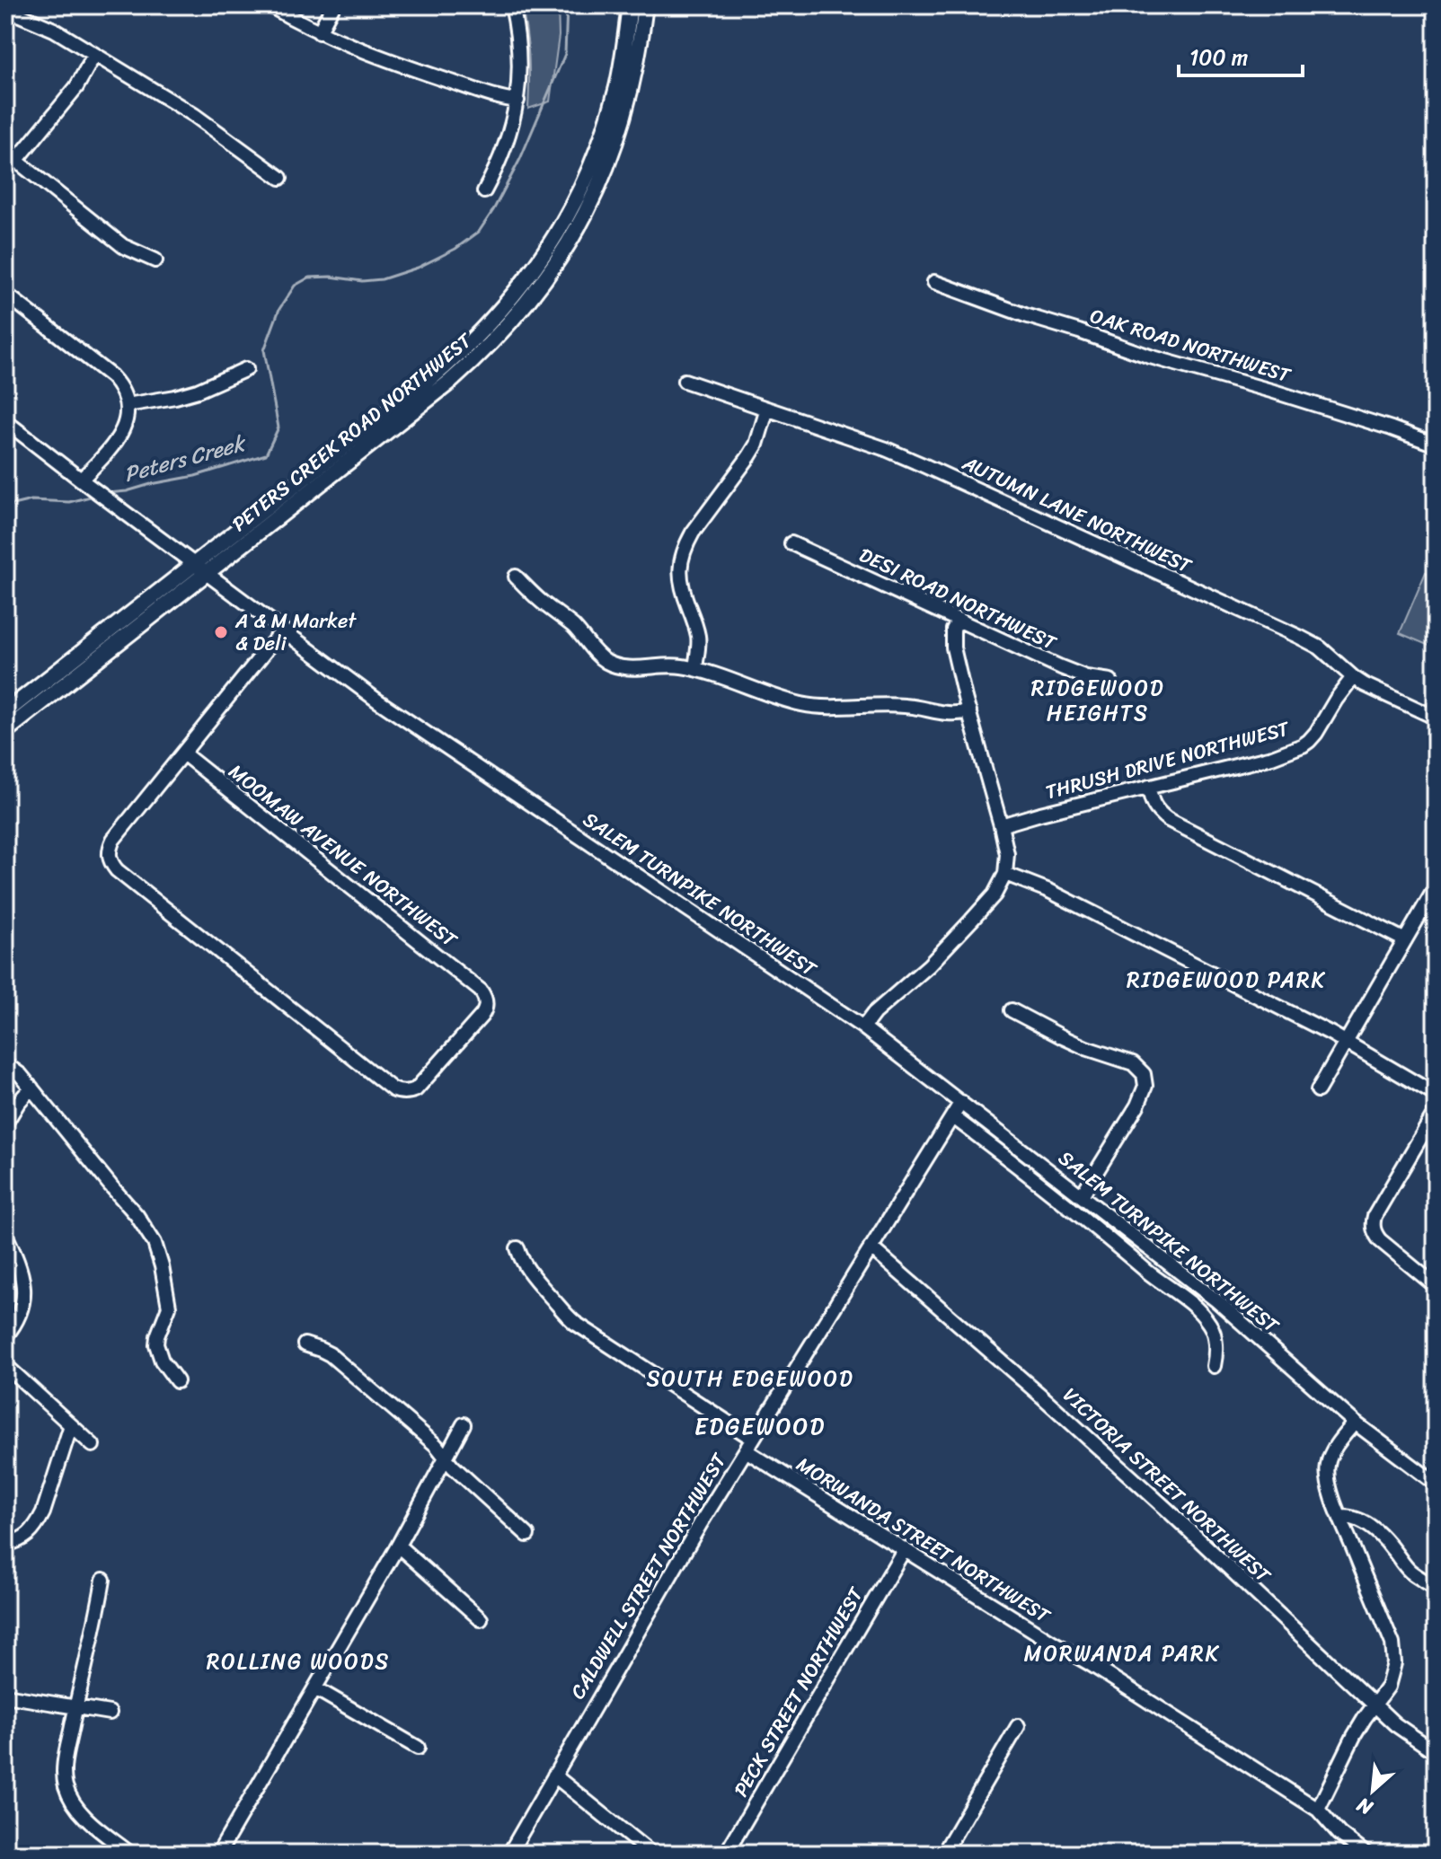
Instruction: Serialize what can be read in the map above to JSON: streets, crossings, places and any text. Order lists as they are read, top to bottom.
{
  "streets": {
    "main road": ["PETERS CREEK ROAD NORTHWEST"],
    "street": [
      "OAK ROAD NORTHWEST",
      "AUTUMN LANE NORTHWEST",
      "DESI ROAD NORTHWEST",
      "THRUSH DRIVE NORTHWEST",
      "MOOMAW AVENUE NORTHWEST",
      "SALEM TURNPIKE NORTHWEST",
      "VICTORIA STREET NORTHWEST",
      "MORWANDA STREET NORTHWEST",
      "CALDWELL STREET NORTHWEST",
      "PECK STREET NORTHWEST"
    ]
  },
  "crossings": [
    ["PETERS CREEK ROAD NORTHWEST", "SALEM TURNPIKE NORTHWEST"],
    ["AUTUMN LANE NORTHWEST", "THRUSH DRIVE NORTHWEST"],
    ["SALEM TURNPIKE NORTHWEST", "CALDWELL STREET NORTHWEST"],
    ["VICTORIA STREET NORTHWEST", "CALDWELL STREET NORTHWEST"],
    ["MORWANDA STREET NORTHWEST", "CALDWELL STREET NORTHWEST"],
    ["MORWANDA STREET NORTHWEST", "PECK STREET NORTHWEST"]
  ],
  "districts": [
    "RIDGEWOOD HEIGHTS",
    "RIDGEWOOD PARK",
    "SOUTH EDGEWOOD",
    "EDGEWOOD",
    "MORWANDA PARK",
    "ROLLING WOODS"
  ],
  "water": ["Peters Creek"],
  "places": ["A & M Market & Deli"],
  "scale_bar": "100 m",
  "north": "bottom left"
}
